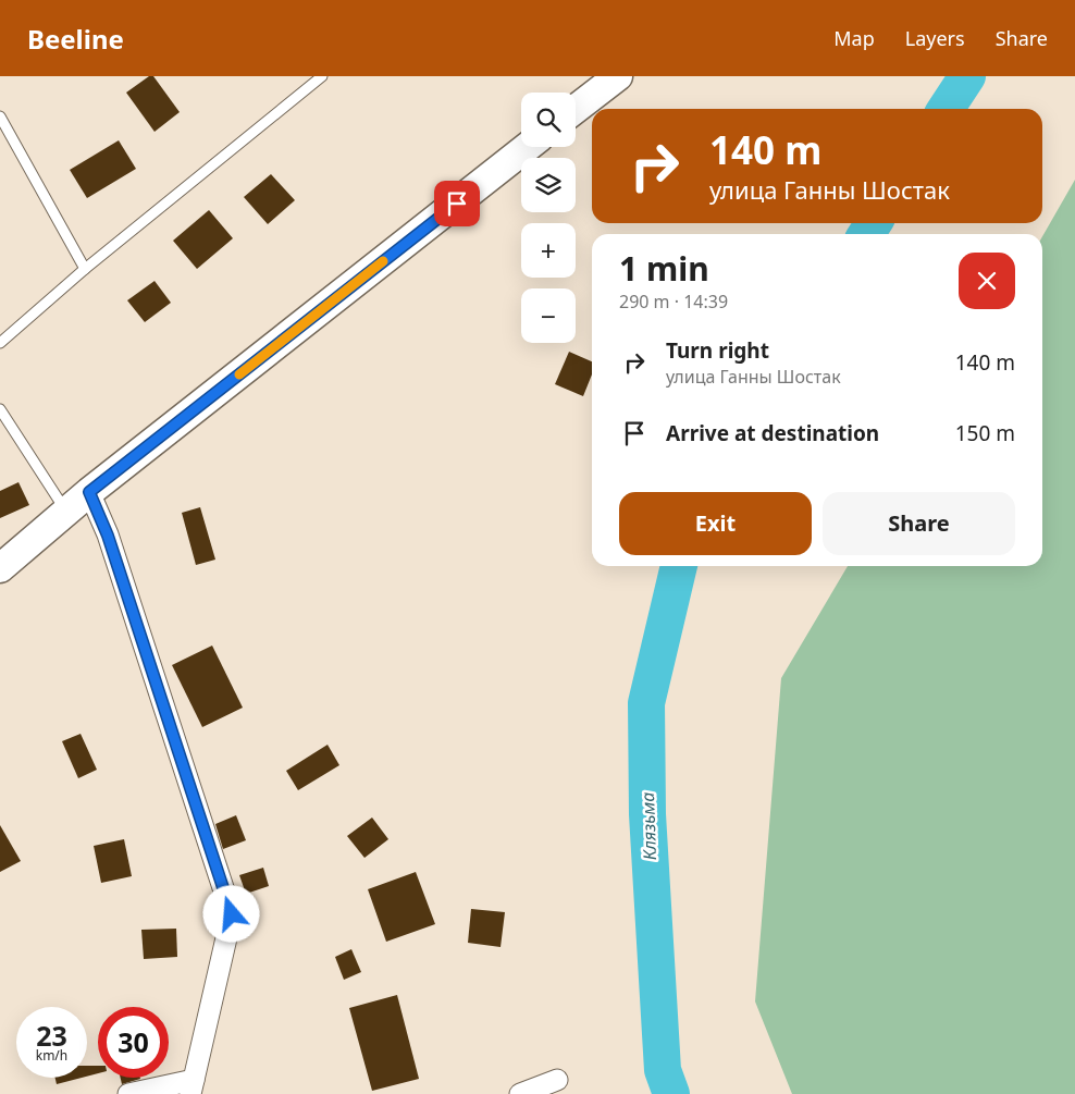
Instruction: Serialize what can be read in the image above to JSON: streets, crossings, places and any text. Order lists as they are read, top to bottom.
{
  "water": ["Клязьма"],
  "page": {
    "header": "Beeline",
    "nav": ["Map", "Layers", "Share"],
    "map_buttons": ["+", "−"],
    "turn": ["140 m", "улица Ганны Шостак"],
    "heading": ["1 min", "290 m · 14:39"],
    "list": [
      {
        "name": "Turn right",
        "note": "улица Ганны Шостак",
        "value": "140 m"
      },
      {
        "name": "Arrive at destination",
        "value": "150 m"
      }
    ],
    "buttons": ["Exit", "Share"],
    "speed": "23 km/h",
    "limit": "30"
  }
}
